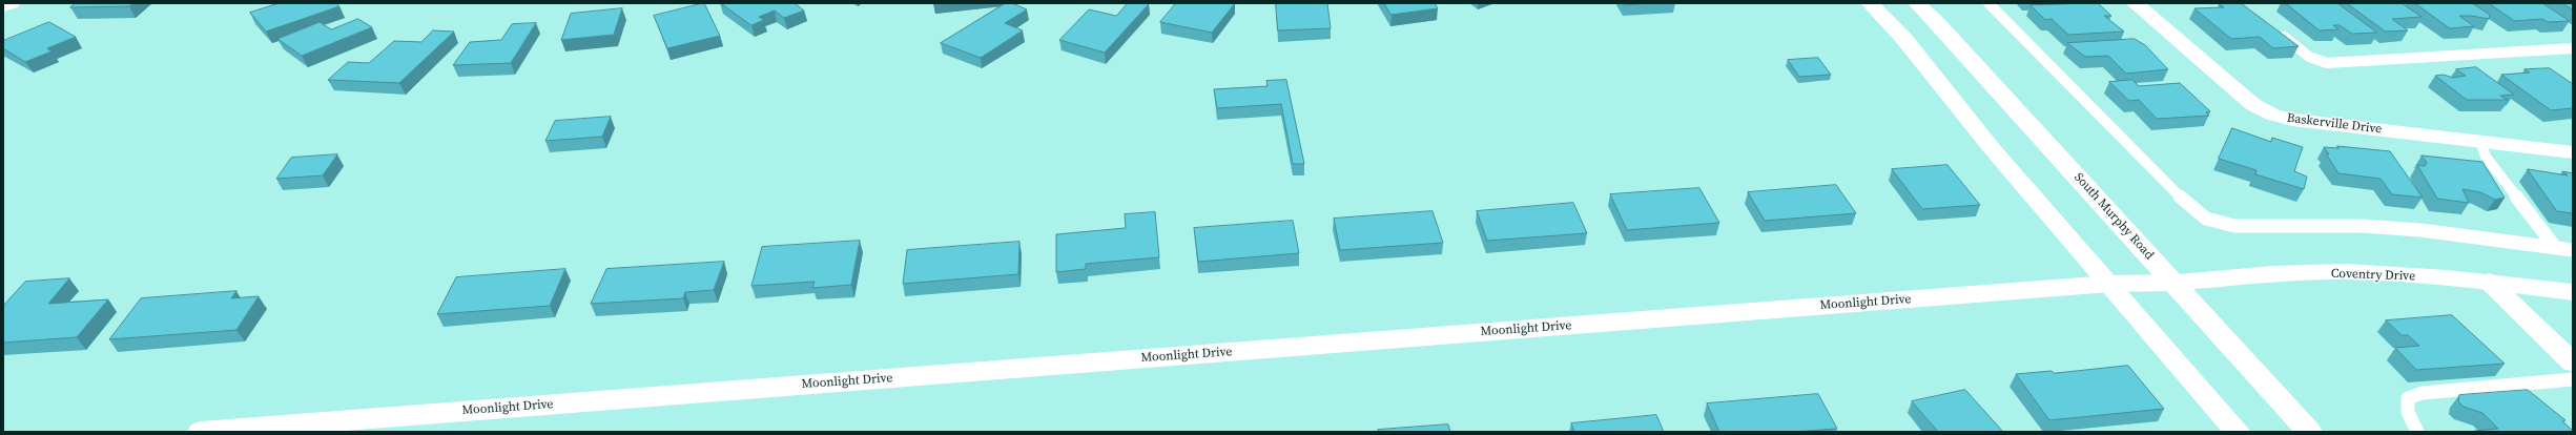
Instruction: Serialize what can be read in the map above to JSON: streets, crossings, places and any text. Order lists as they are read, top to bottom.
{
  "streets": {
    "street": [
      "Baskerville Drive",
      "South Murphy Road",
      "Coventry Drive",
      "Moonlight Drive"
    ]
  },
  "crossings": [
    ["South Murphy Road", "Coventry Drive"],
    ["South Murphy Road", "Moonlight Drive"],
    ["Coventry Drive", "Moonlight Drive"]
  ]
}
